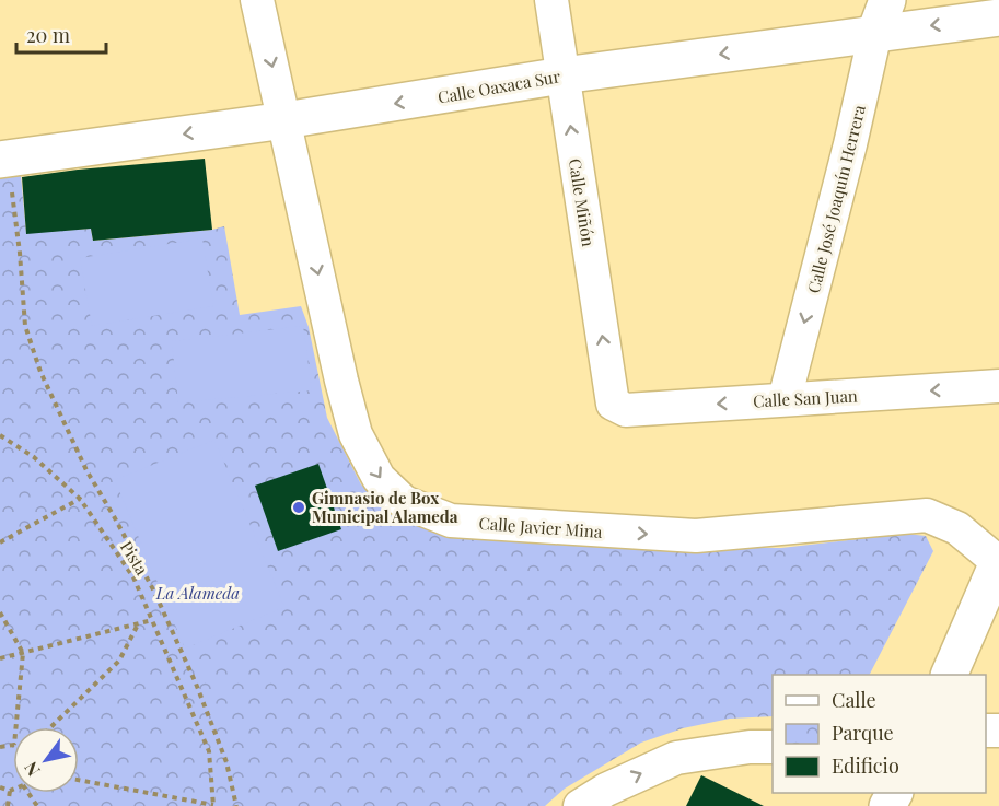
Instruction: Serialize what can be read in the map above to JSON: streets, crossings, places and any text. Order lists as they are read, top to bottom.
{
  "streets": {
    "main road": ["Calle Oaxaca Sur", "Calle José Joaquín Herrera"],
    "street": ["Calle Miñón", "Calle San Juan", "Calle Javier Mina"],
    "path": ["Pista"]
  },
  "crossings": [
    ["Calle Oaxaca Sur", "Calle José Joaquín Herrera"],
    ["Calle Oaxaca Sur", "Calle Miñón"],
    ["Calle Oaxaca Sur", "Calle Javier Mina"],
    ["Calle José Joaquín Herrera", "Calle San Juan"],
    ["Calle Miñón", "Calle San Juan"]
  ],
  "one_way": [
    "Calle Oaxaca Sur",
    "Calle José Joaquín Herrera",
    "Calle Miñón",
    "Calle San Juan",
    "Calle Javier Mina"
  ],
  "parks": ["La Alameda"],
  "places": ["Gimnasio de Box Municipal Alameda"],
  "legend": ["Calle", "Parque", "Edificio"],
  "scale_bar": "20 m",
  "north": "bottom left"
}
